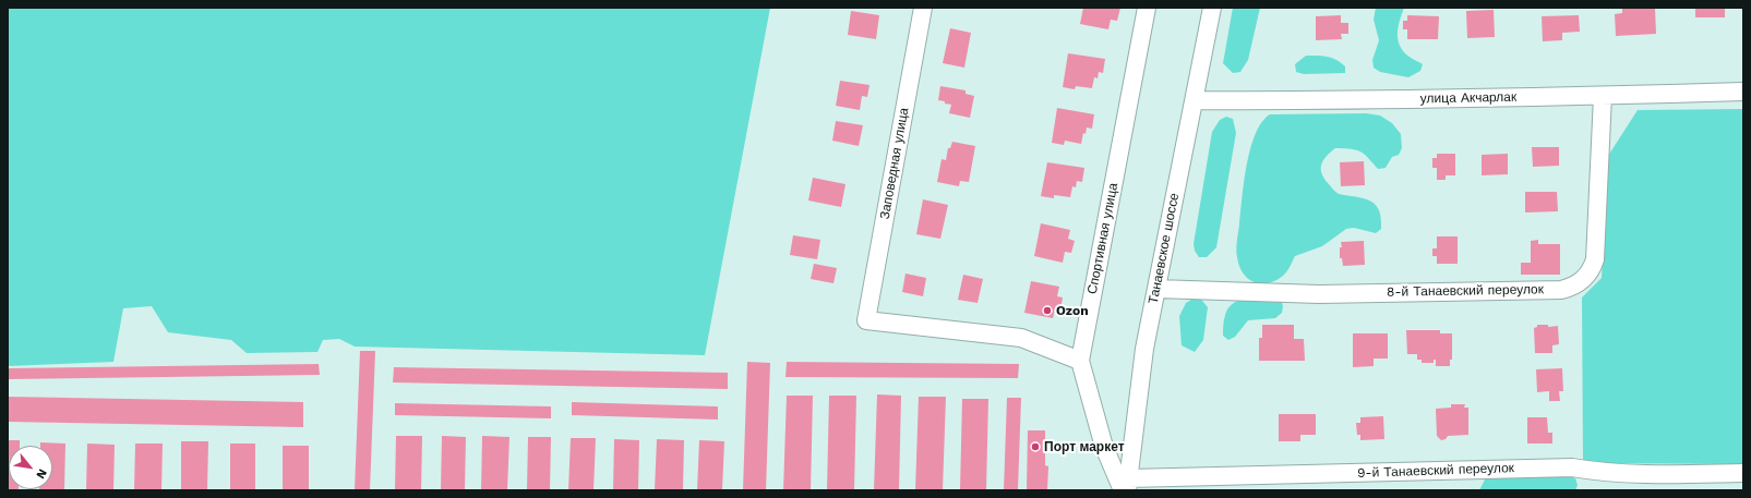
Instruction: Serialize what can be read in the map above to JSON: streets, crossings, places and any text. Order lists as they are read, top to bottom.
{
  "streets": {
    "street": [
      "улица Акчарлак",
      "Заповедная улица",
      "Спортивная улица",
      "Танаевское шоссе",
      "8-й Танаевский переулок",
      "9-й Танаевский переулок"
    ]
  },
  "crossings": [
    ["улица Акчарлак", "Танаевское шоссе"],
    ["улица Акчарлак", "8-й Танаевский переулок"],
    ["Заповедная улица", "Спортивная улица"],
    ["Спортивная улица", "Танаевское шоссе"],
    ["Спортивная улица", "9-й Танаевский переулок"],
    ["Танаевское шоссе", "8-й Танаевский переулок"],
    ["Танаевское шоссе", "9-й Танаевский переулок"]
  ],
  "places": ["Ozon", "Порт маркет"],
  "north": "bottom right"
}
